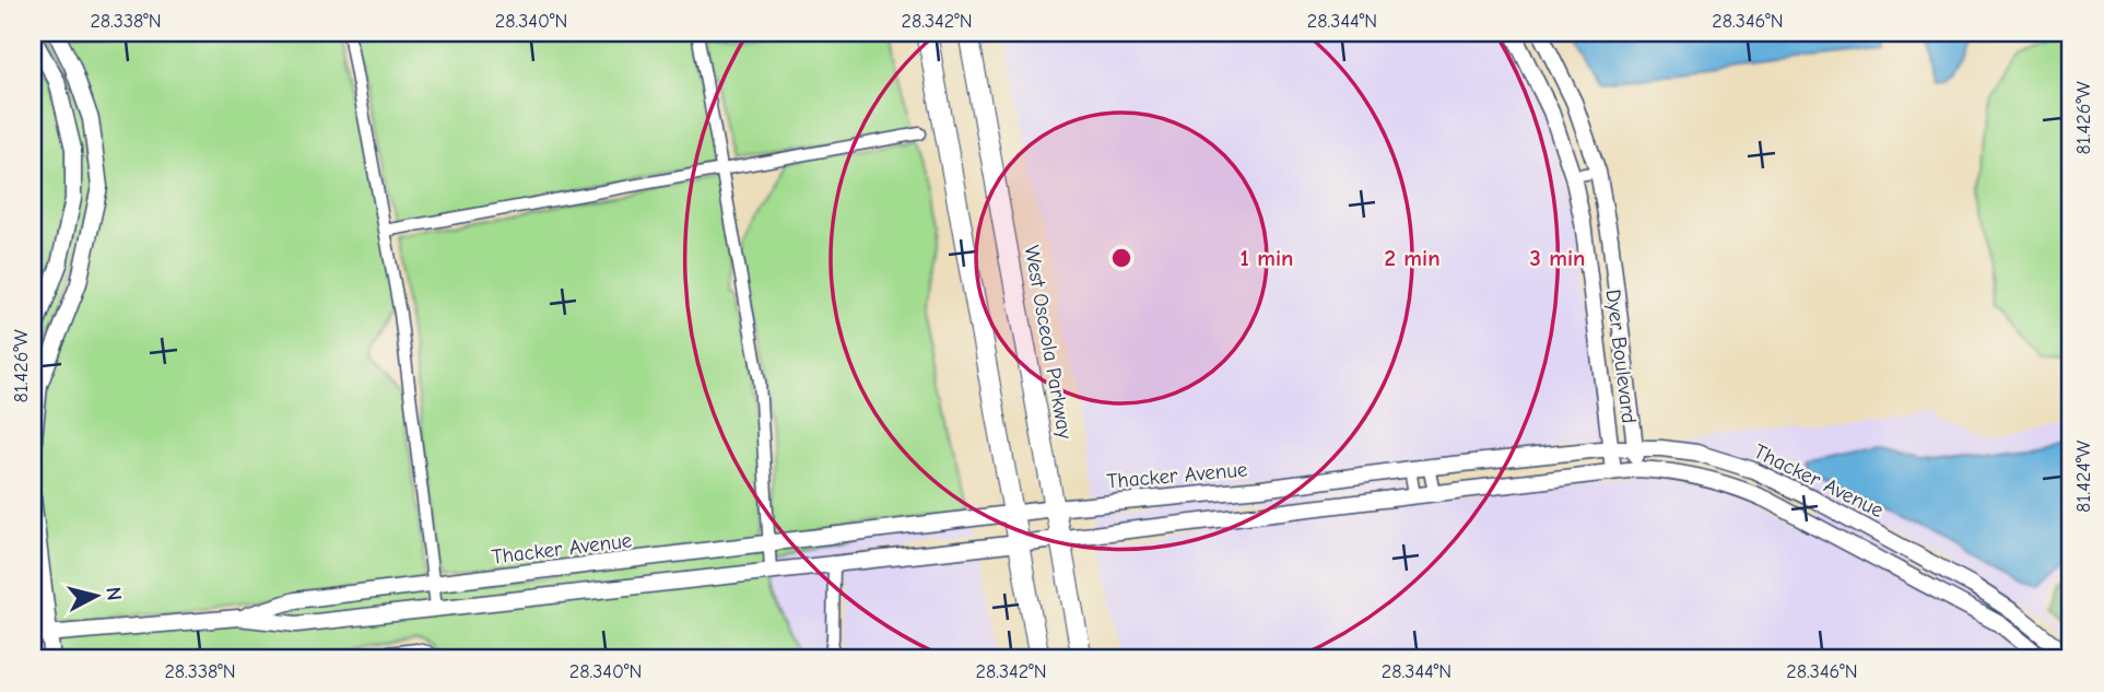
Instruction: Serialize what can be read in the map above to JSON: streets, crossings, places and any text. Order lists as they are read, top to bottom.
{
  "streets": {
    "main road": ["West Osceola Parkway"],
    "street": ["Dyer Boulevard", "Thacker Avenue"]
  },
  "crossings": [
    ["West Osceola Parkway", "Thacker Avenue"],
    ["Dyer Boulevard", "Thacker Avenue"]
  ],
  "north": "right",
  "coordinates": [
    "28.338°N",
    "28.340°N",
    "28.342°N",
    "28.344°N",
    "28.346°N",
    "81.426°W",
    "81.424°W"
  ],
  "rings": ["1 min", "2 min", "3 min"]
}
